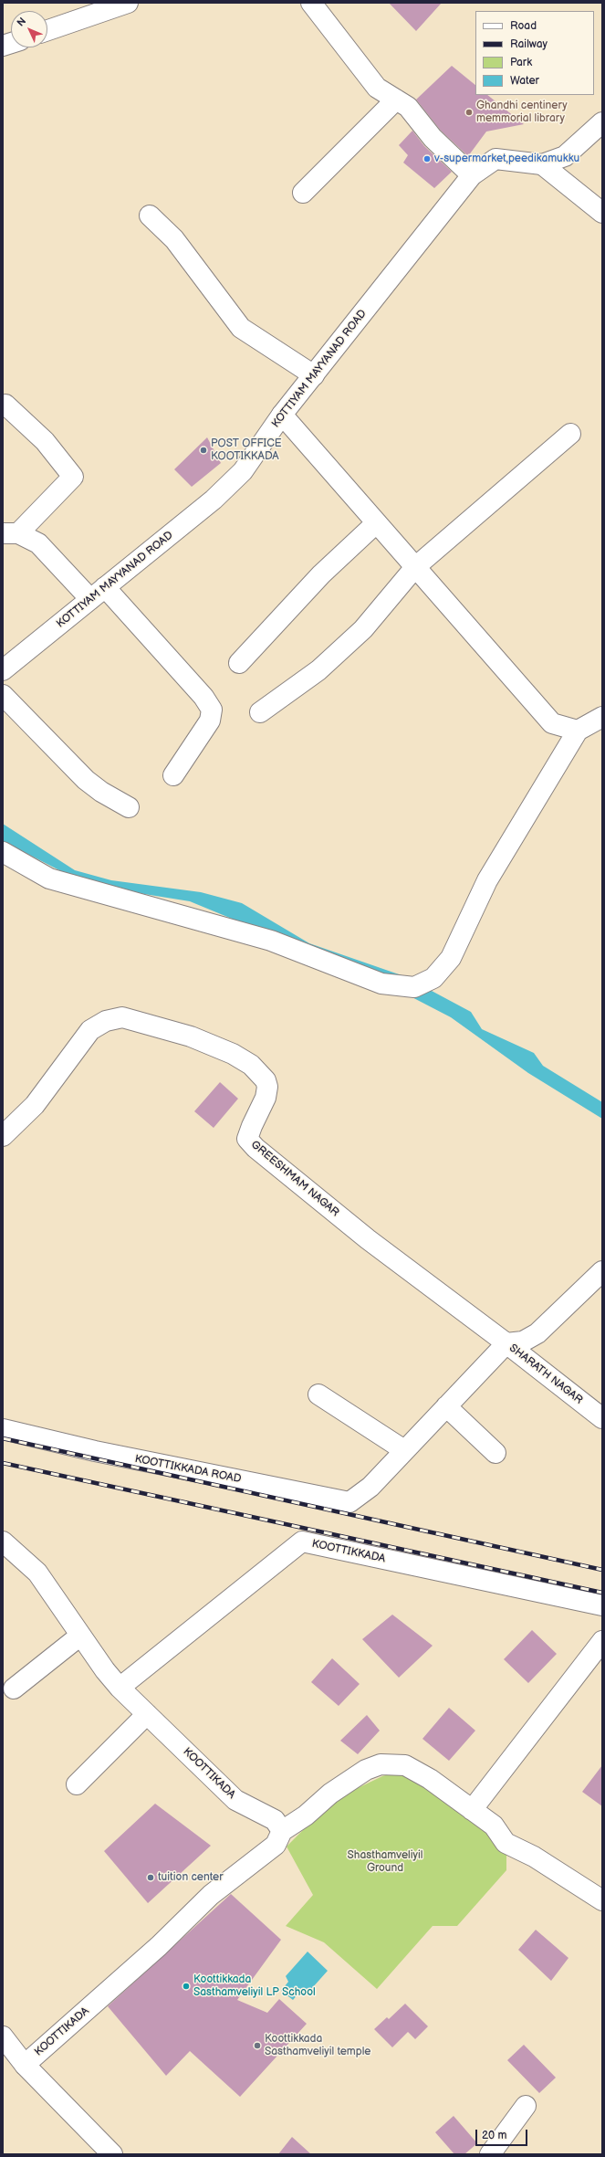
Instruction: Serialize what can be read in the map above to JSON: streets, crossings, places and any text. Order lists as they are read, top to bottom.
{
  "streets": {
    "street": [
      "KOTTIYAM MAYYANAD ROAD",
      "GREESHMAM NAGAR",
      "SHARATH NAGAR",
      "KOOTTIKKADA ROAD",
      "KOOTTIKKADA",
      "KOOTTIKADA"
    ]
  },
  "crossings": [
    ["GREESHMAM NAGAR", "SHARATH NAGAR"],
    ["SHARATH NAGAR", "KOOTTIKKADA ROAD"],
    ["KOOTTIKKADA", "KOOTTIKADA"]
  ],
  "parks": ["Shasthamveliyil Ground"],
  "places": [
    "Ghandhi centinery memmorial library",
    "v-supermarket,peedikamukku",
    "POST OFFICE KOOTIKKADA",
    "tuition center",
    "Koottikkada Sasthamveliyil LP School",
    "Koottikkada Sasthamveliyil temple"
  ],
  "legend": [
    "Road",
    "Railway",
    "Park",
    "Water"
  ],
  "scale_bar": "20 m",
  "north": "top left"
}
